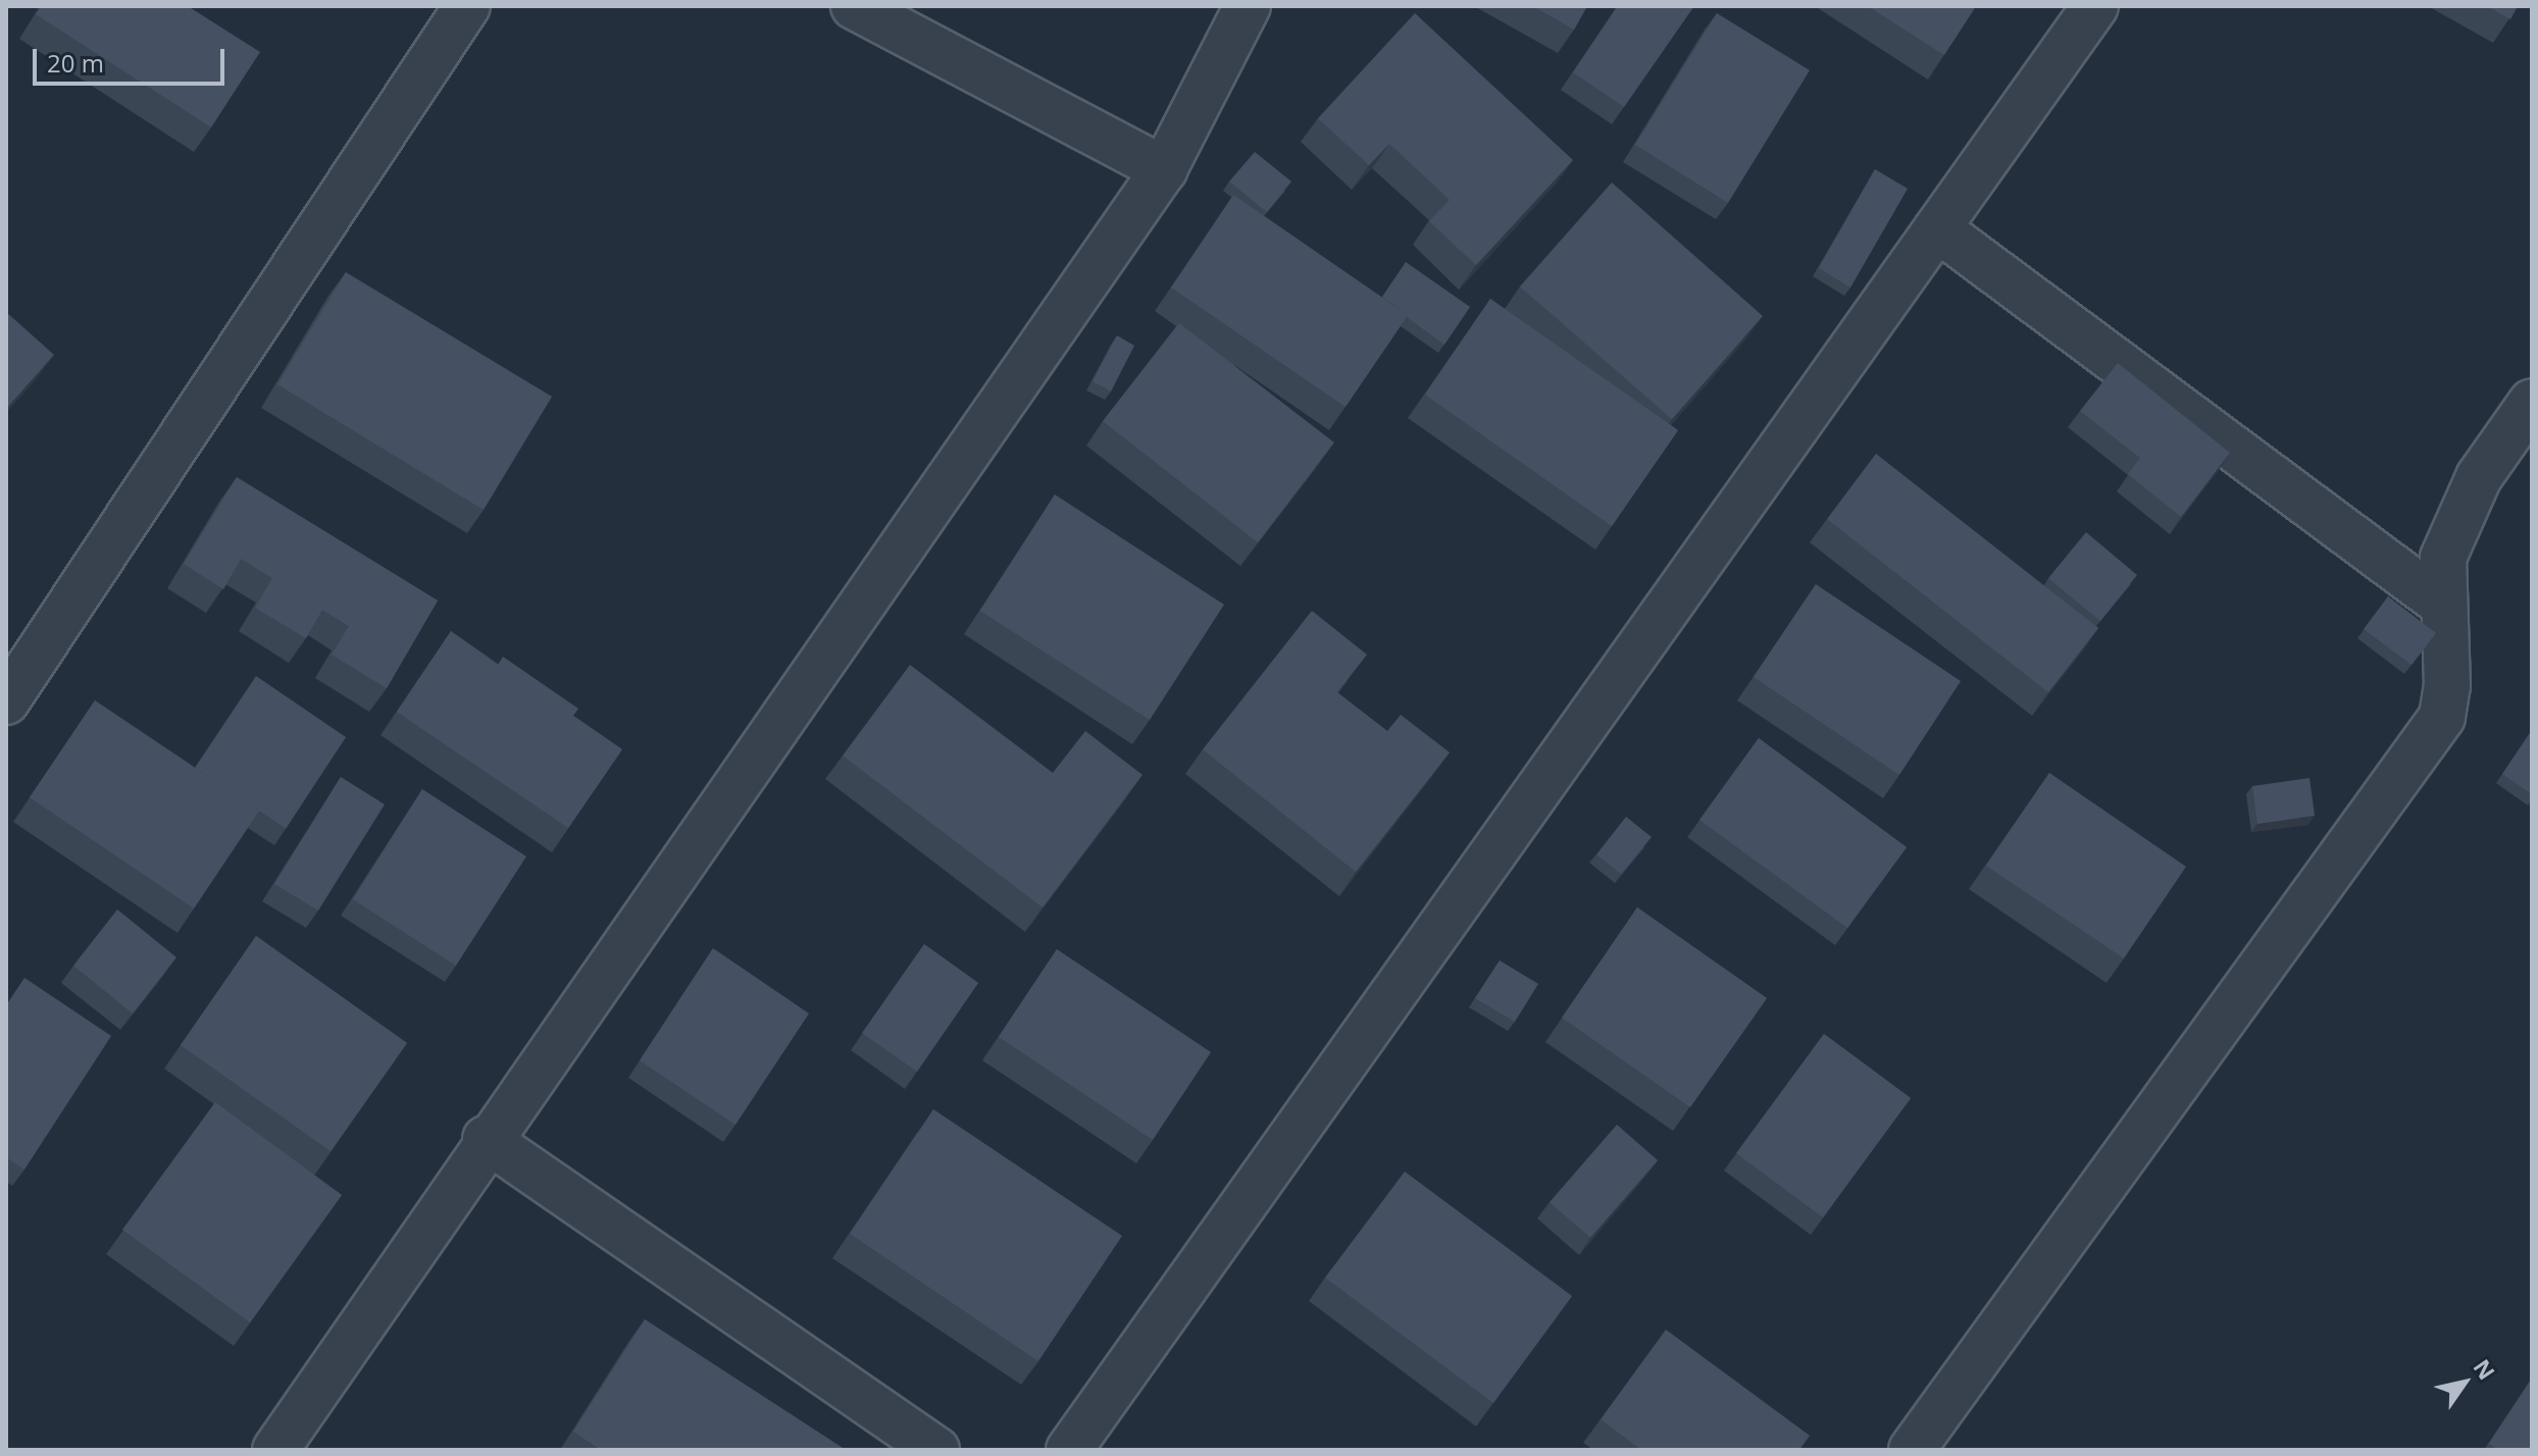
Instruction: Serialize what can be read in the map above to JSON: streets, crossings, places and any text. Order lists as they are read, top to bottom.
{
  "scale_bar": "20 m",
  "north": "top right"
}
